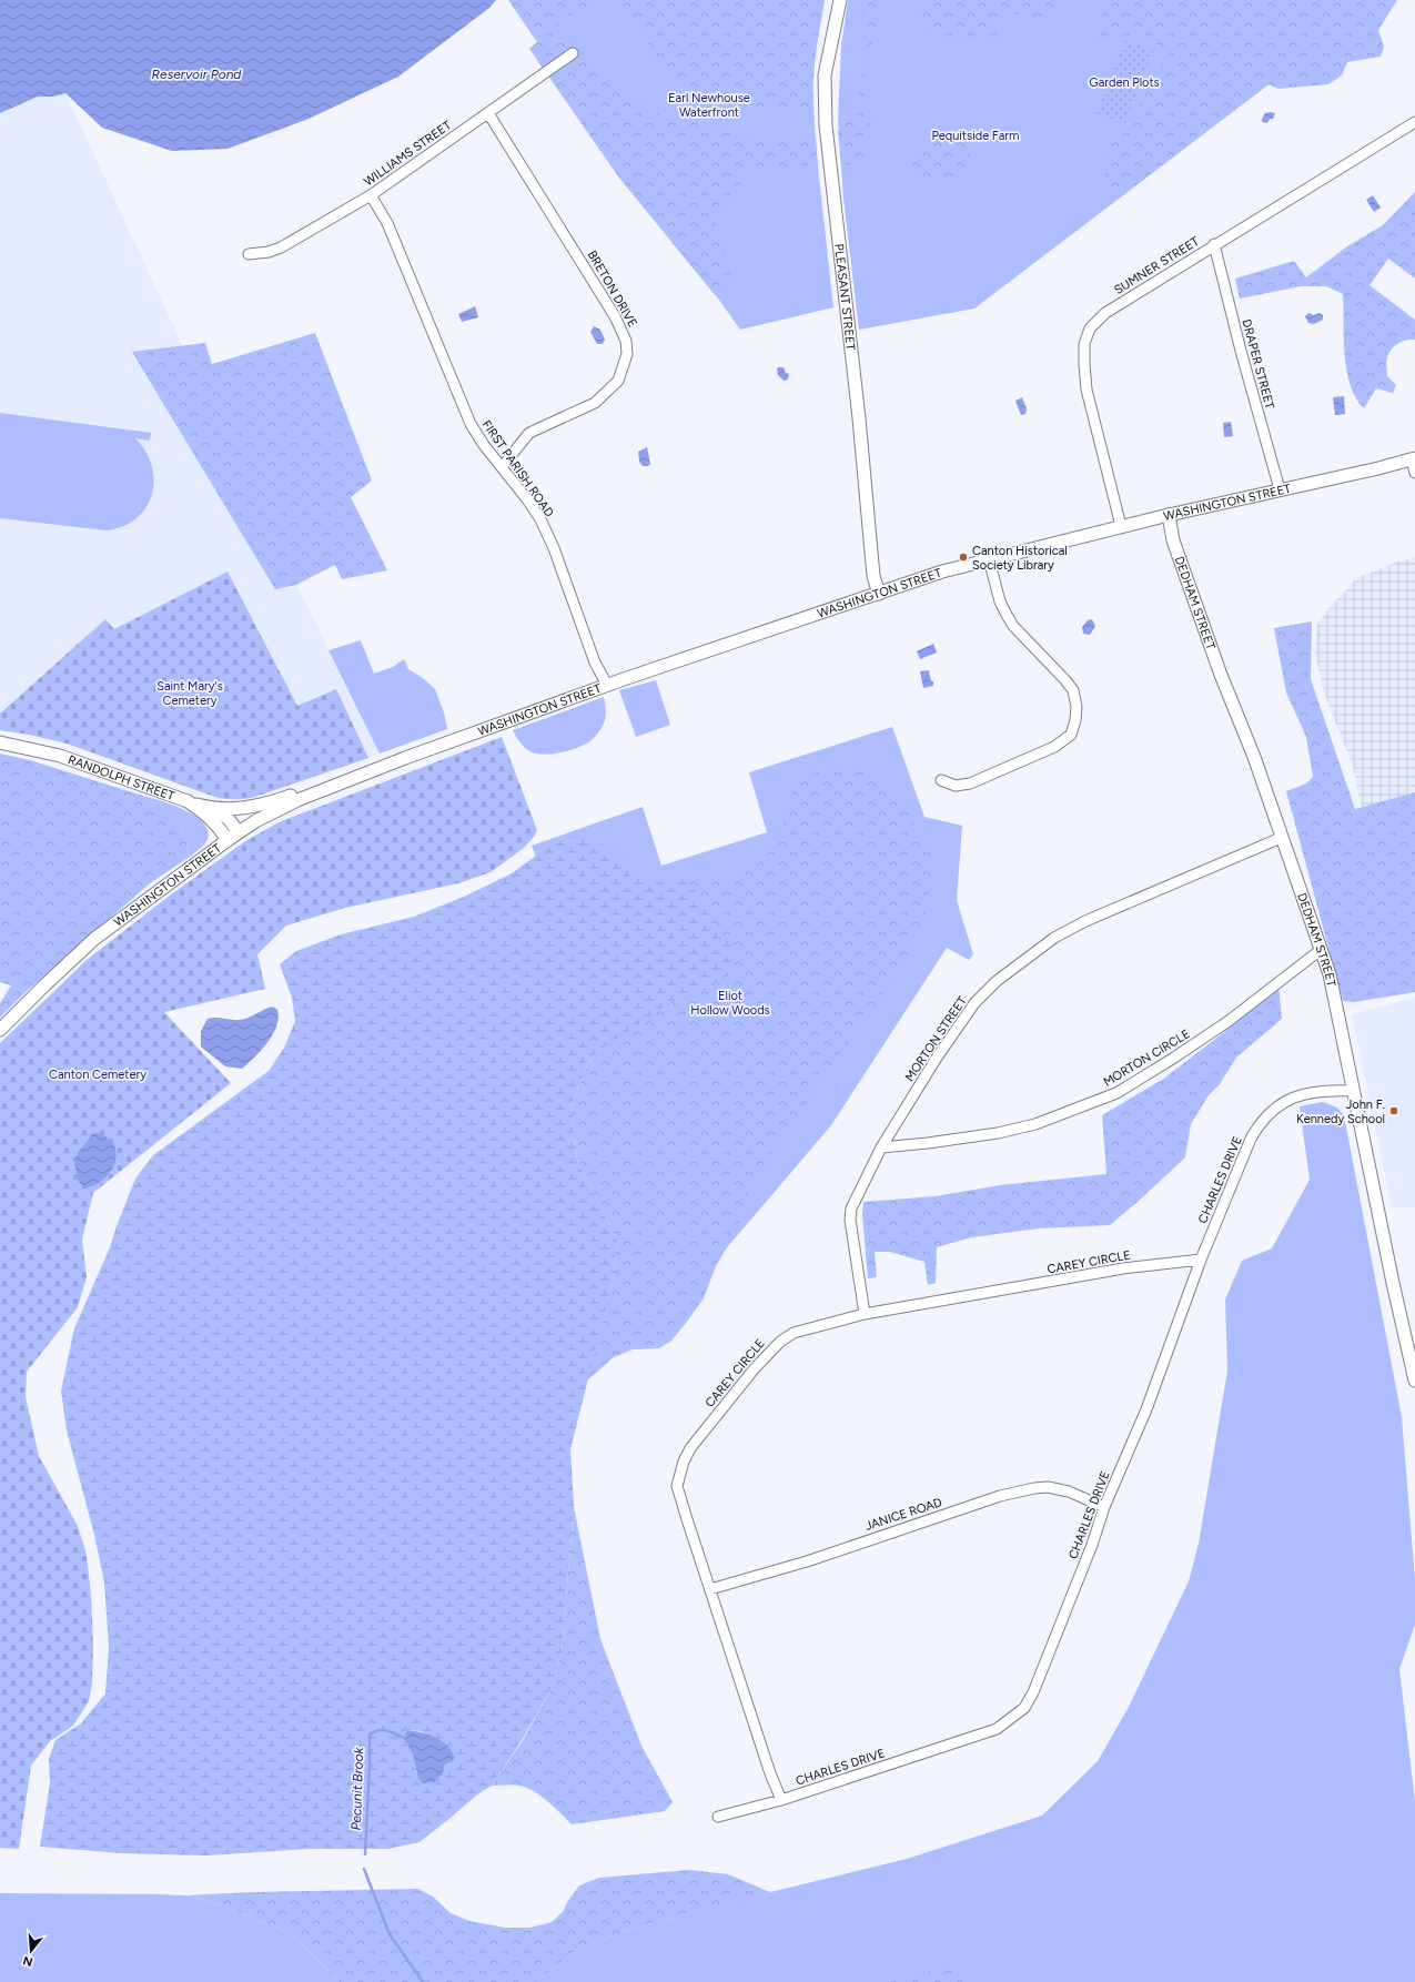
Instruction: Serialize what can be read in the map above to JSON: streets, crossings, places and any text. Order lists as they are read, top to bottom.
{
  "streets": {
    "main road": [
      "PLEASANT STREET",
      "WASHINGTON STREET",
      "DEDHAM STREET",
      "RANDOLPH STREET"
    ],
    "street": [
      "WILLIAMS STREET",
      "SUMNER STREET",
      "BRETON DRIVE",
      "DRAPER STREET",
      "FIRST PARISH ROAD",
      "MORTON STREET",
      "MORTON CIRCLE",
      "CHARLES DRIVE",
      "CAREY CIRCLE",
      "JANICE ROAD"
    ]
  },
  "crossings": [
    ["WILLIAMS STREET", "BRETON DRIVE"],
    ["WILLIAMS STREET", "FIRST PARISH ROAD"],
    ["SUMNER STREET", "DRAPER STREET"],
    ["SUMNER STREET", "WASHINGTON STREET"],
    ["BRETON DRIVE", "FIRST PARISH ROAD"],
    ["PLEASANT STREET", "WASHINGTON STREET"],
    ["DRAPER STREET", "WASHINGTON STREET"],
    ["FIRST PARISH ROAD", "WASHINGTON STREET"],
    ["WASHINGTON STREET", "DEDHAM STREET"],
    ["WASHINGTON STREET", "RANDOLPH STREET"],
    ["DEDHAM STREET", "MORTON STREET"],
    ["DEDHAM STREET", "MORTON CIRCLE"],
    ["DEDHAM STREET", "CHARLES DRIVE"],
    ["MORTON STREET", "MORTON CIRCLE"],
    ["MORTON STREET", "CAREY CIRCLE"],
    ["CHARLES DRIVE", "CAREY CIRCLE"],
    ["CHARLES DRIVE", "JANICE ROAD"],
    ["CAREY CIRCLE", "JANICE ROAD"]
  ],
  "water": ["Reservoir Pond", "Pecunit Brook"],
  "parks": [
    "Garden Plots",
    "Earl Newhouse Waterfront",
    "Pequitside Farm",
    "Saint Mary's Cemetery",
    "Eliot Hollow Woods",
    "Canton Cemetery"
  ],
  "places": ["Canton Historical Society Library", "John F. Kennedy School"],
  "north": "bottom"
}
